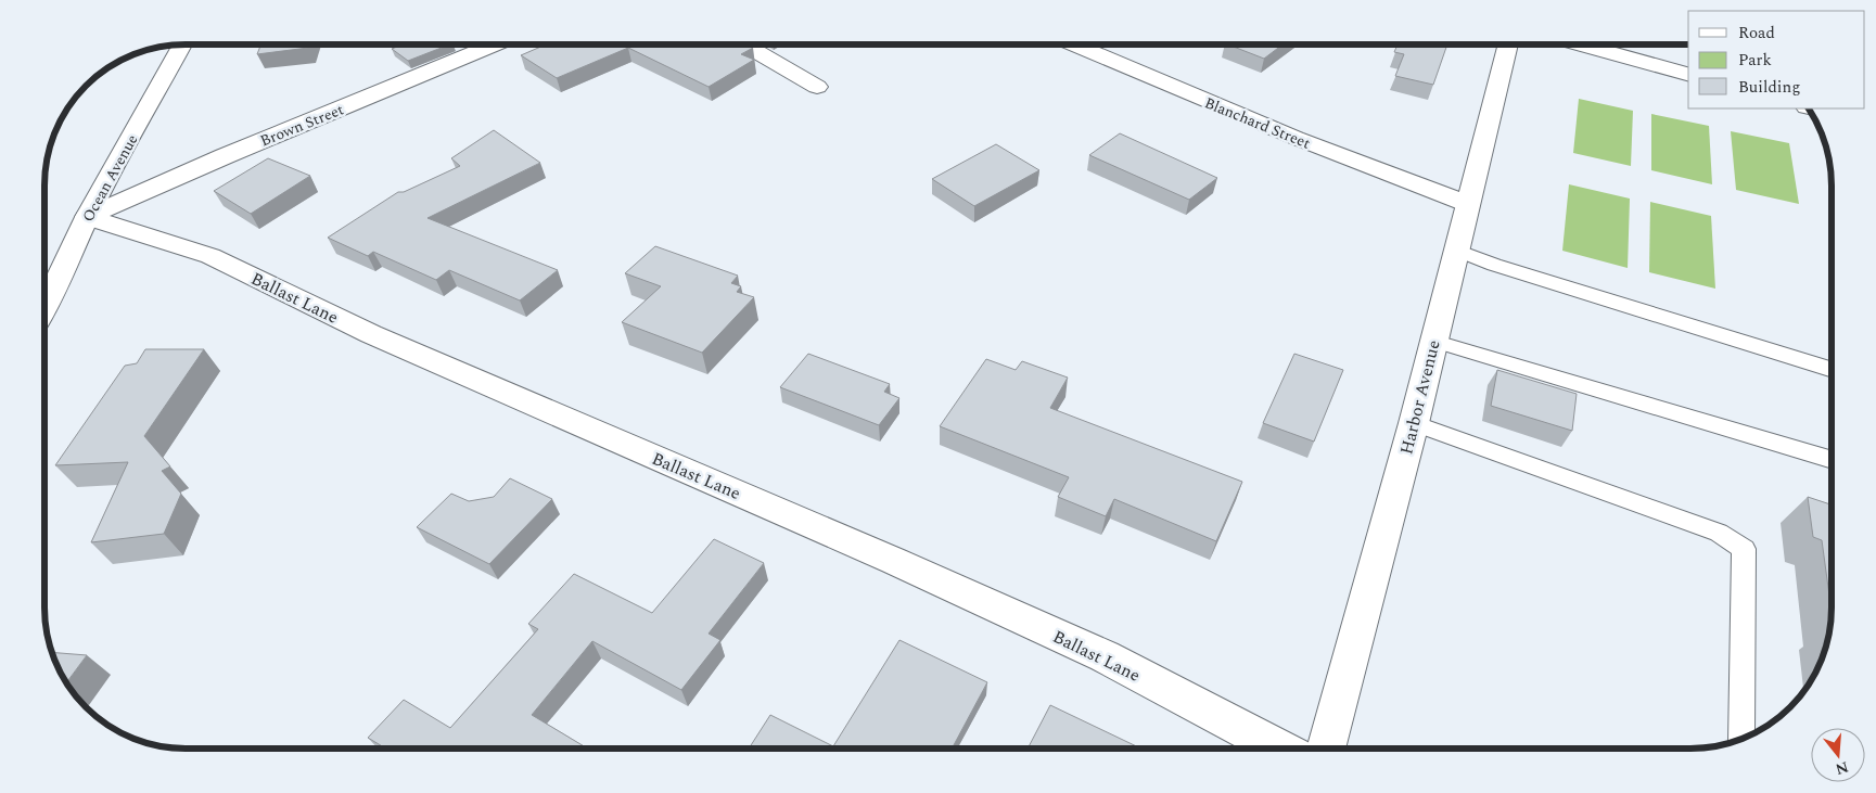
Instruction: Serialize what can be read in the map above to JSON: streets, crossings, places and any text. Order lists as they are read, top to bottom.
{
  "streets": {
    "street": [
      "Blanchard Street",
      "Brown Street",
      "Ocean Avenue",
      "Ballast Lane",
      "Harbor Avenue"
    ]
  },
  "crossings": [
    ["Blanchard Street", "Harbor Avenue"],
    ["Brown Street", "Ocean Avenue"],
    ["Brown Street", "Ballast Lane"],
    ["Ocean Avenue", "Ballast Lane"]
  ],
  "legend": ["Road", "Park", "Building"],
  "north": "bottom"
}
